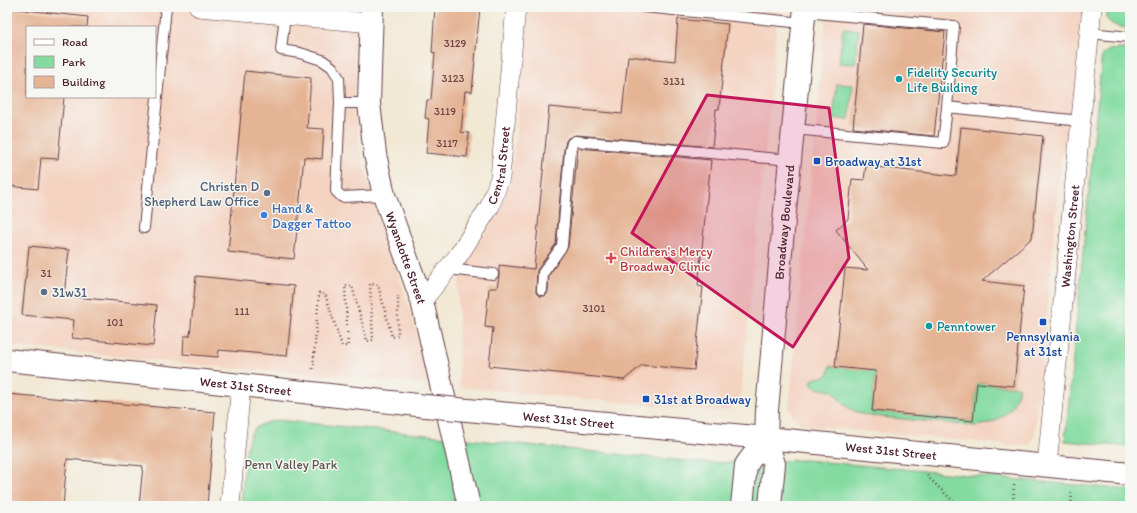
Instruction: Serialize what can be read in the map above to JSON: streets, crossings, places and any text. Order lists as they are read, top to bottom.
{
  "streets": {
    "main road": ["Broadway Boulevard", "Wyandotte Street", "West 31st Street"],
    "street": ["Central Street", "Washington Street"]
  },
  "crossings": [
    ["Central Street", "Wyandotte Street"],
    ["Broadway Boulevard", "West 31st Street"],
    ["Washington Street", "West 31st Street"]
  ],
  "parks": ["Penn Valley Park"],
  "places": {
    "other": [
      "Fidelity Security Life Building",
      "Christen D Shepherd Law Office",
      "Hand & Dagger Tattoo",
      "31w31",
      "Penntower"
    ],
    "transit": ["Broadway at 31st", "Pennsylvania at 31st", "31st at Broadway"],
    "health": ["Children's Mercy Broadway Clinic"]
  },
  "house_numbers": [
    "3129",
    "3123",
    "3131",
    "3119",
    "3117",
    "31",
    "3101",
    "111",
    "101"
  ],
  "legend": ["Road", "Park", "Building"]
}
